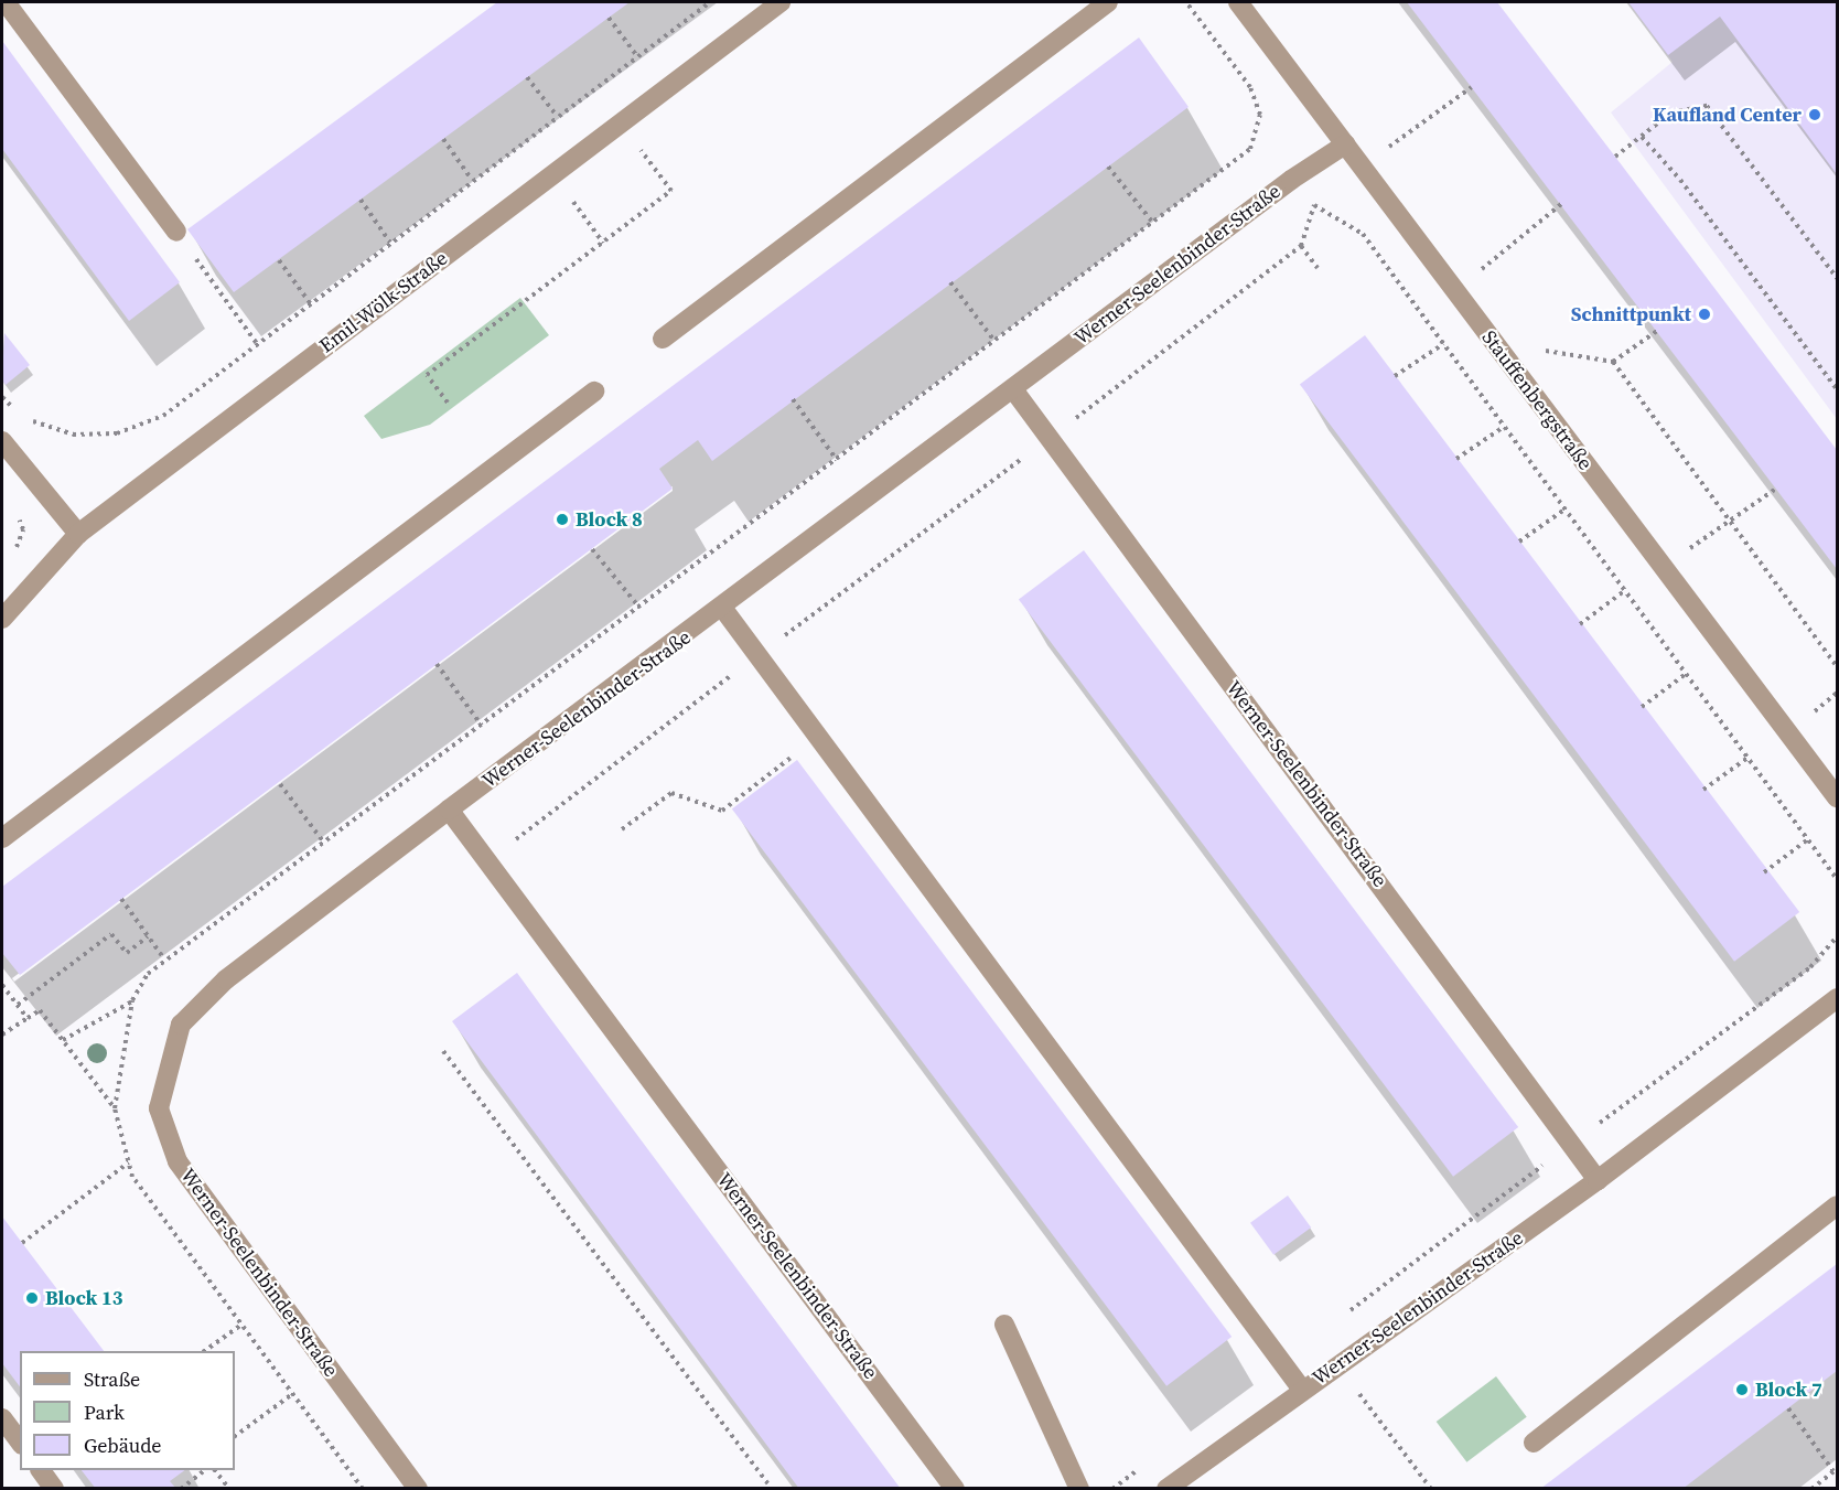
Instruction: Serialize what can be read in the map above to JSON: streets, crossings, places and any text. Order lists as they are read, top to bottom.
{
  "streets": {
    "street": ["Werner-Seelenbinder-Straße", "Emil-Wölk-Straße", "Stauffenbergstraße"]
  },
  "crossings": [
    ["Werner-Seelenbinder-Straße", "Stauffenbergstraße"]
  ],
  "places": [
    "Kaufland Center",
    "Schnittpunkt",
    "Block 8",
    "Block 13",
    "Block 7"
  ],
  "legend": ["Straße", "Park", "Gebäude"]
}
